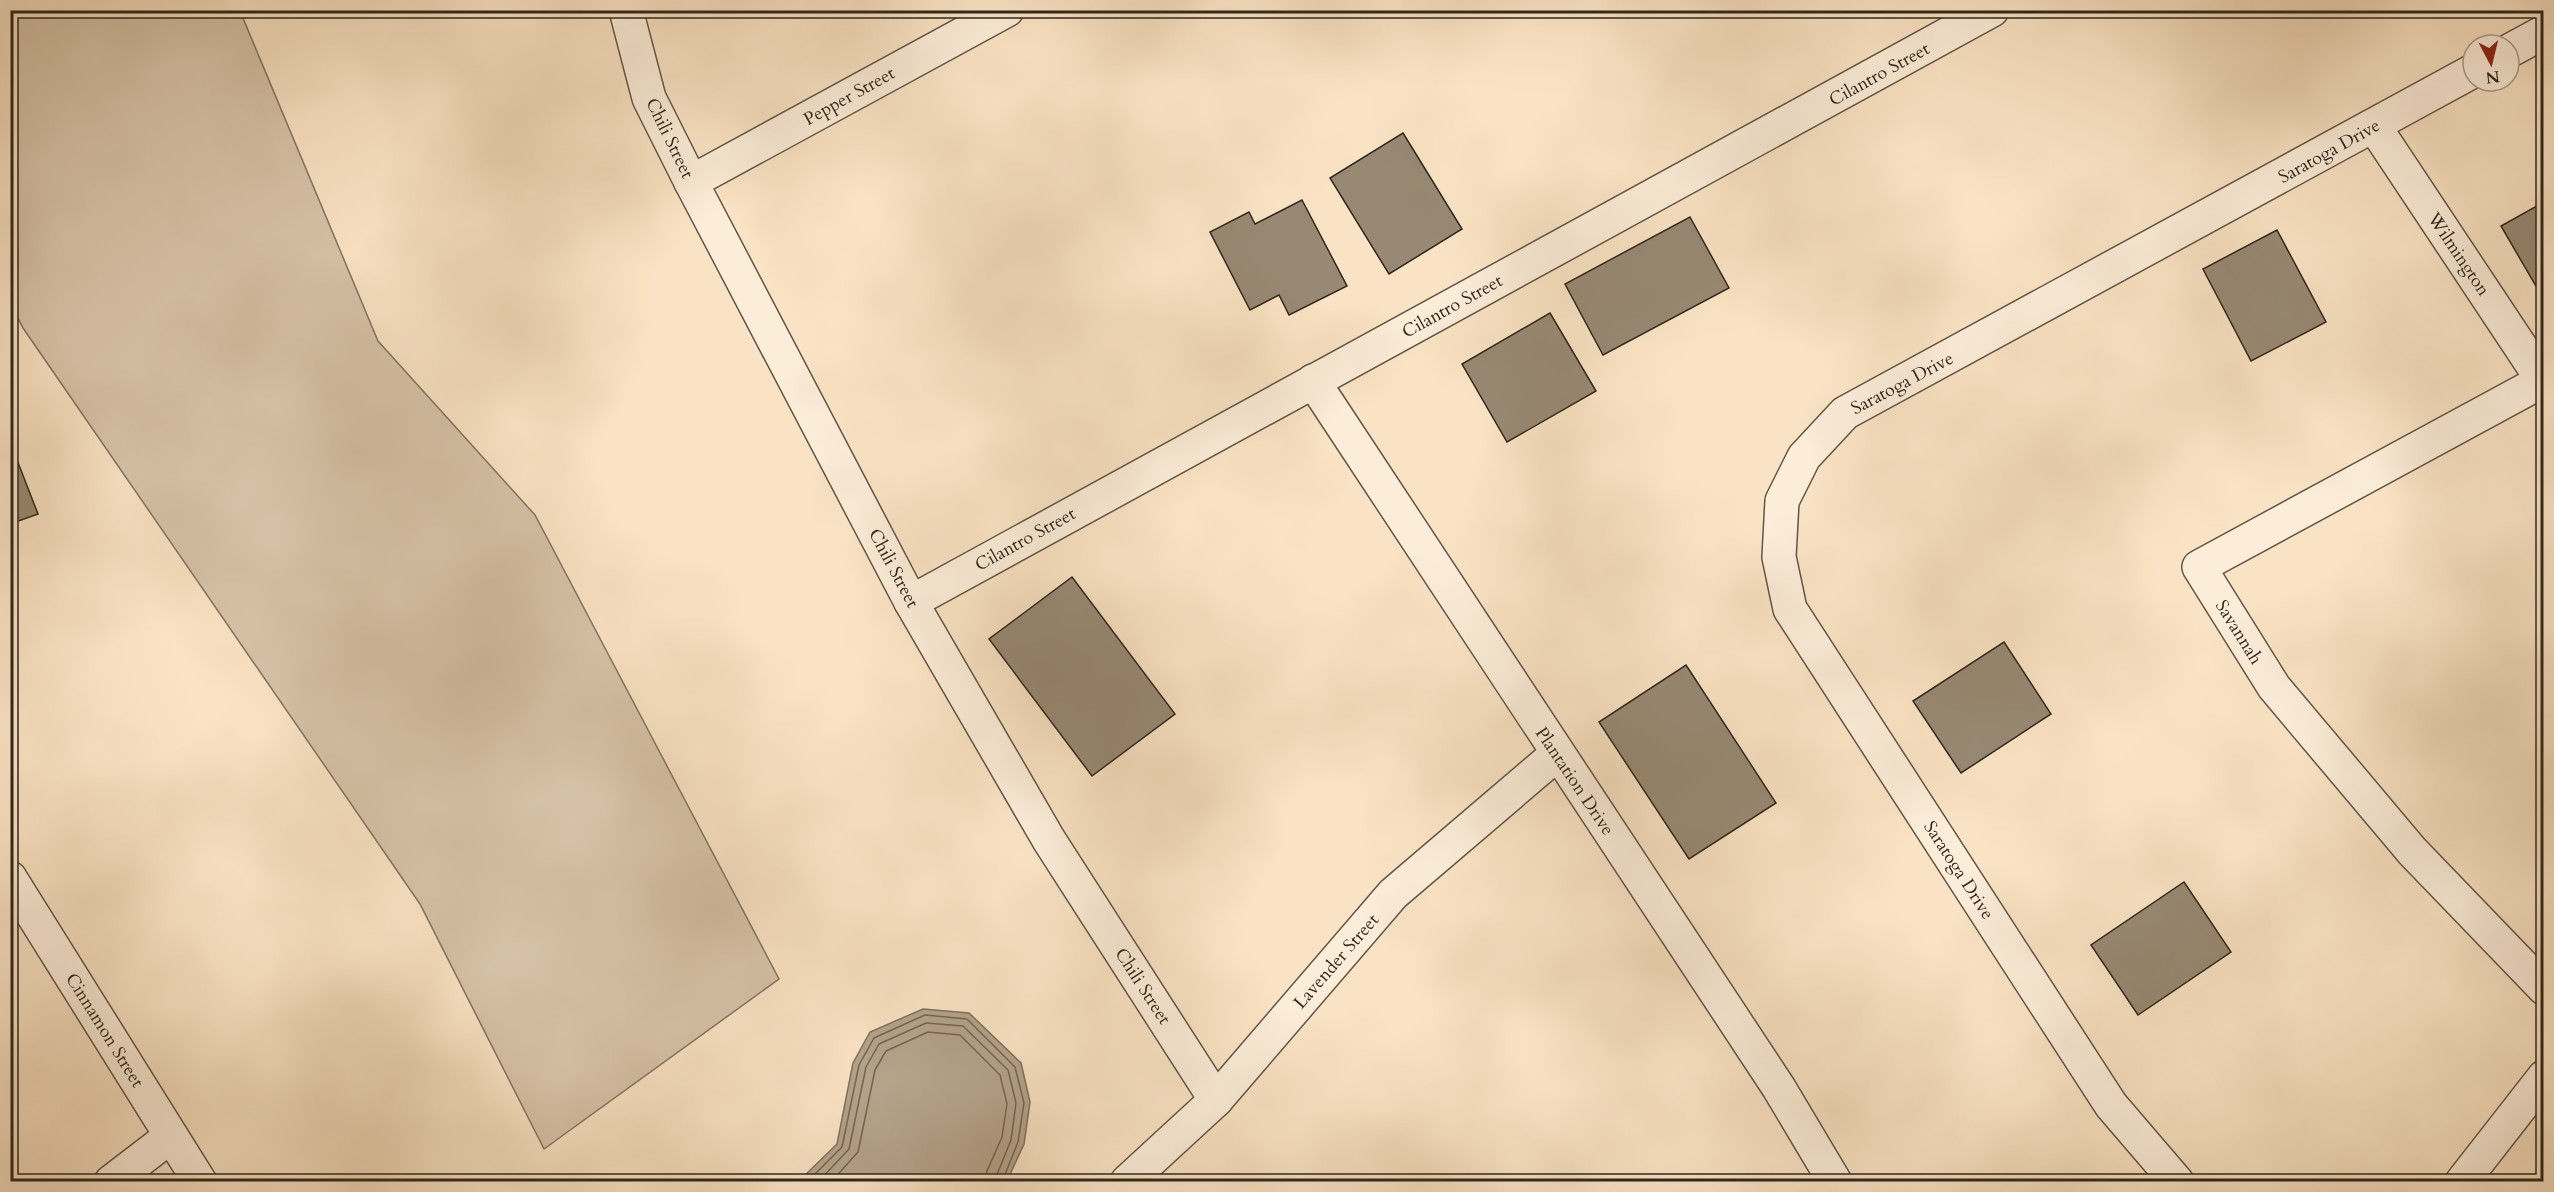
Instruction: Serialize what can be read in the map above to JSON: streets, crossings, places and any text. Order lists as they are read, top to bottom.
{
  "streets": {
    "street": [
      "Cilantro Street",
      "Pepper Street",
      "Chili Street",
      "Saratoga Drive",
      "Wilmington",
      "Savannah",
      "Plantation Drive",
      "Lavender Street",
      "Cinnamon Street"
    ]
  },
  "crossings": [
    ["Cilantro Street", "Chili Street"],
    ["Cilantro Street", "Plantation Drive"],
    ["Pepper Street", "Chili Street"],
    ["Chili Street", "Lavender Street"],
    ["Saratoga Drive", "Wilmington"],
    ["Wilmington", "Savannah"],
    ["Plantation Drive", "Lavender Street"]
  ],
  "north": "bottom"
}
